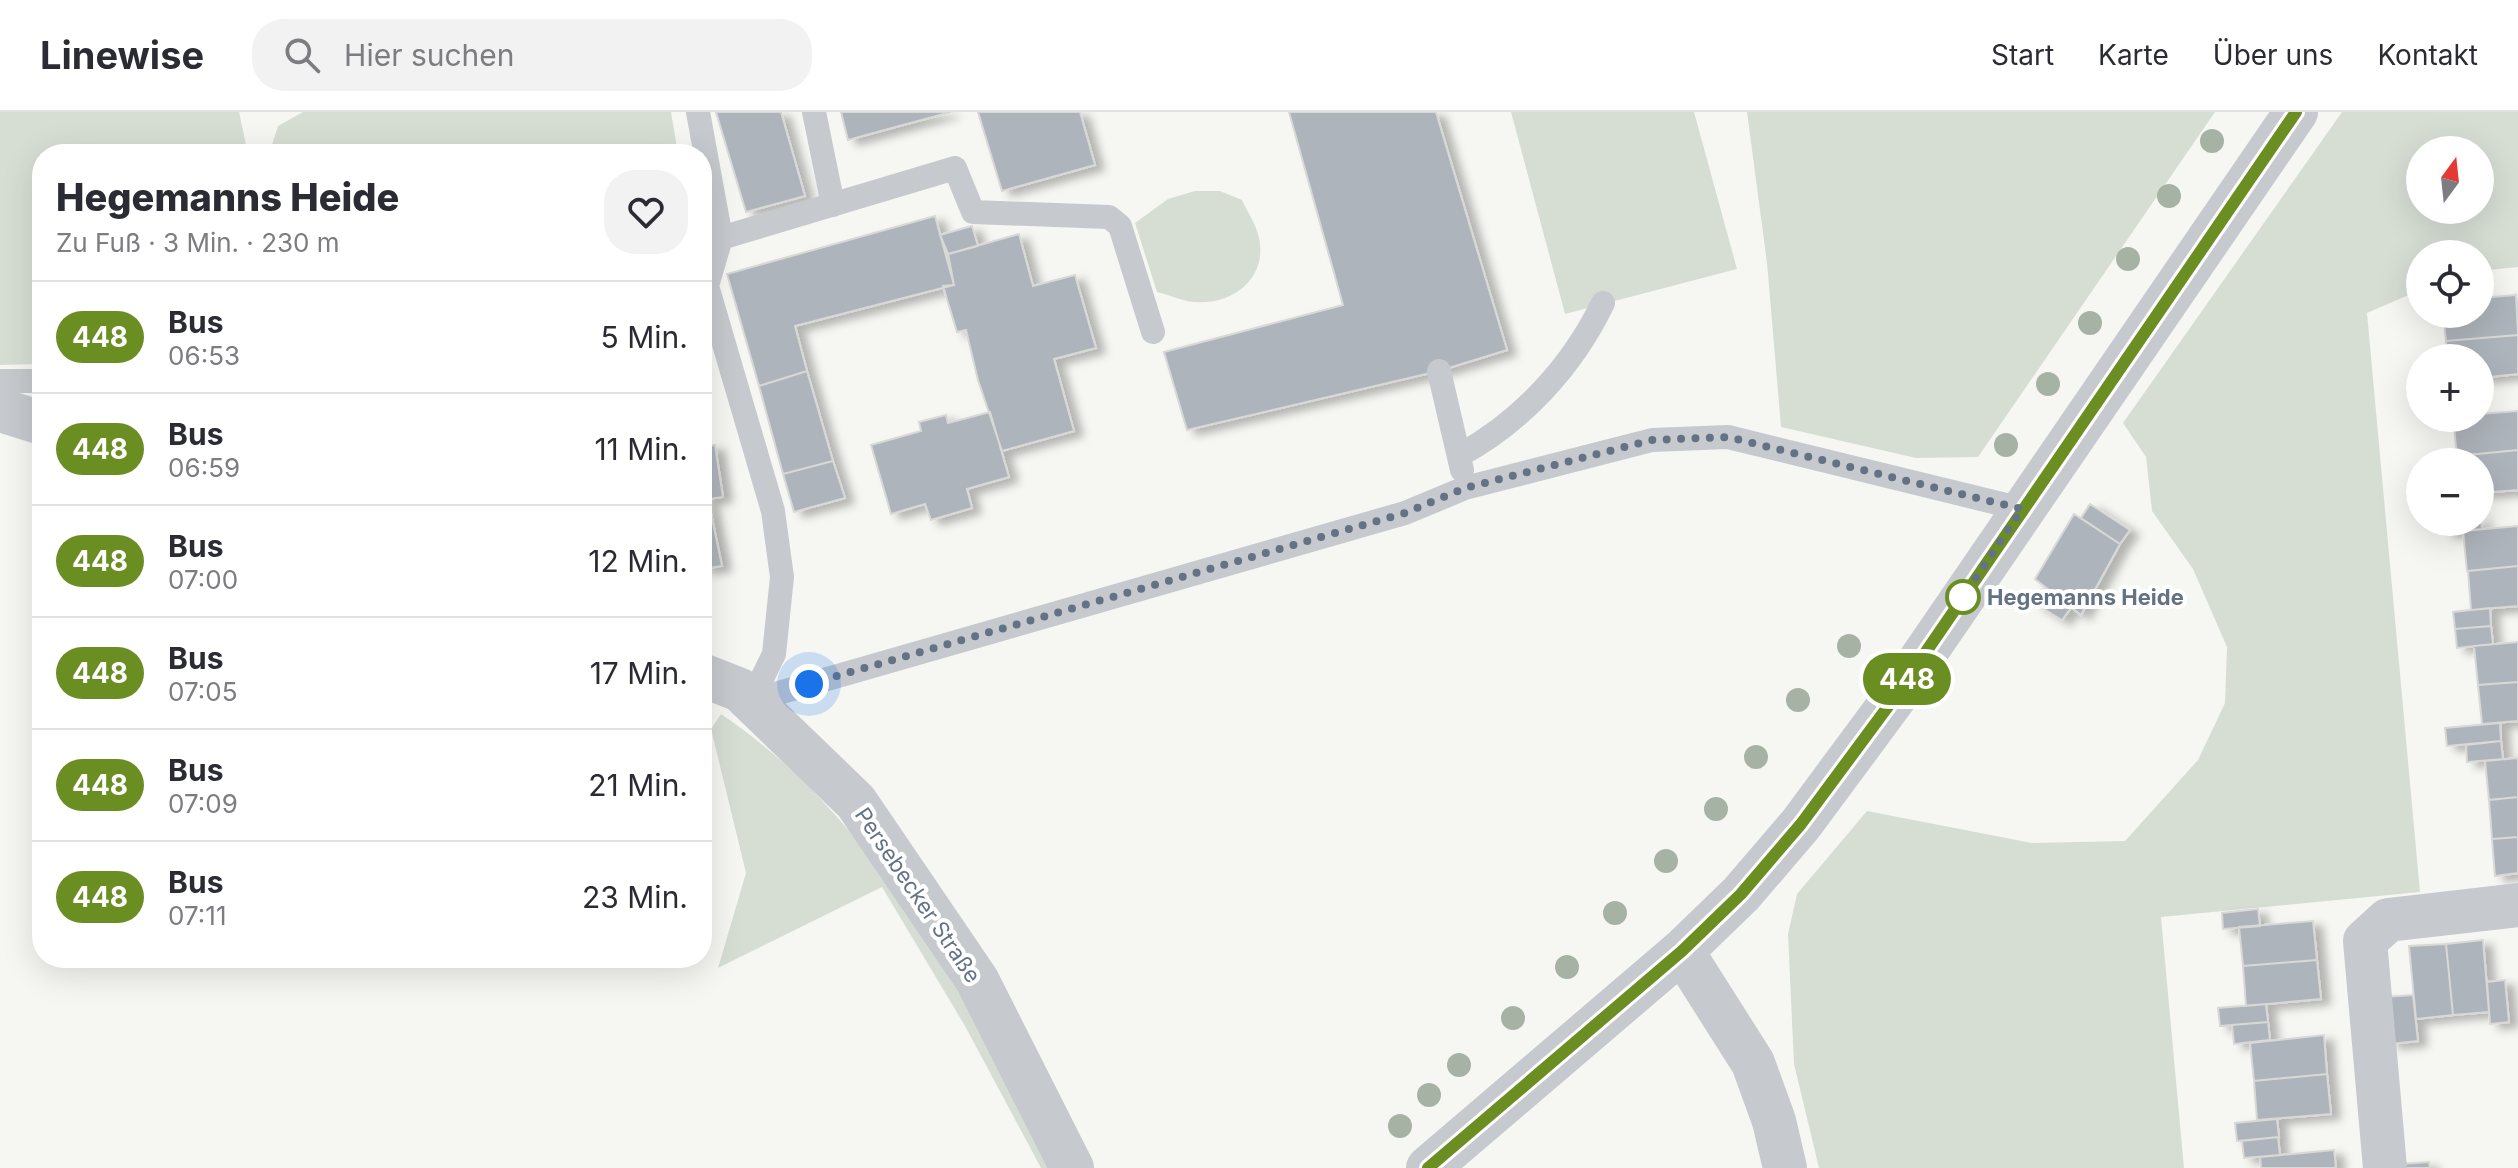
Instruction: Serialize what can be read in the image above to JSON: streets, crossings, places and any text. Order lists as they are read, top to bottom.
{
  "streets": {
    "street": ["Persebecker Straße"]
  },
  "places": ["Hegemanns Heide"],
  "lines": ["bus line 448"],
  "north": "top",
  "page": {
    "header": "Linewise",
    "search": "Hier suchen",
    "nav": [
      "Start",
      "Karte",
      "Über uns",
      "Kontakt"
    ],
    "on_map": "448",
    "map_buttons": ["+", "−"],
    "heading": ["Hegemanns Heide", "Zu Fuß · 3 Min. · 230 m"],
    "list": [
      {
        "mark": "448",
        "name": "Bus",
        "note": "06:53",
        "value": "5 Min."
      },
      {
        "mark": "448",
        "name": "Bus",
        "note": "06:59",
        "value": "11 Min."
      },
      {
        "mark": "448",
        "name": "Bus",
        "note": "07:00",
        "value": "12 Min."
      },
      {
        "mark": "448",
        "name": "Bus",
        "note": "07:05",
        "value": "17 Min."
      },
      {
        "mark": "448",
        "name": "Bus",
        "note": "07:09",
        "value": "21 Min."
      },
      {
        "mark": "448",
        "name": "Bus",
        "note": "07:11",
        "value": "23 Min."
      }
    ]
  }
}
